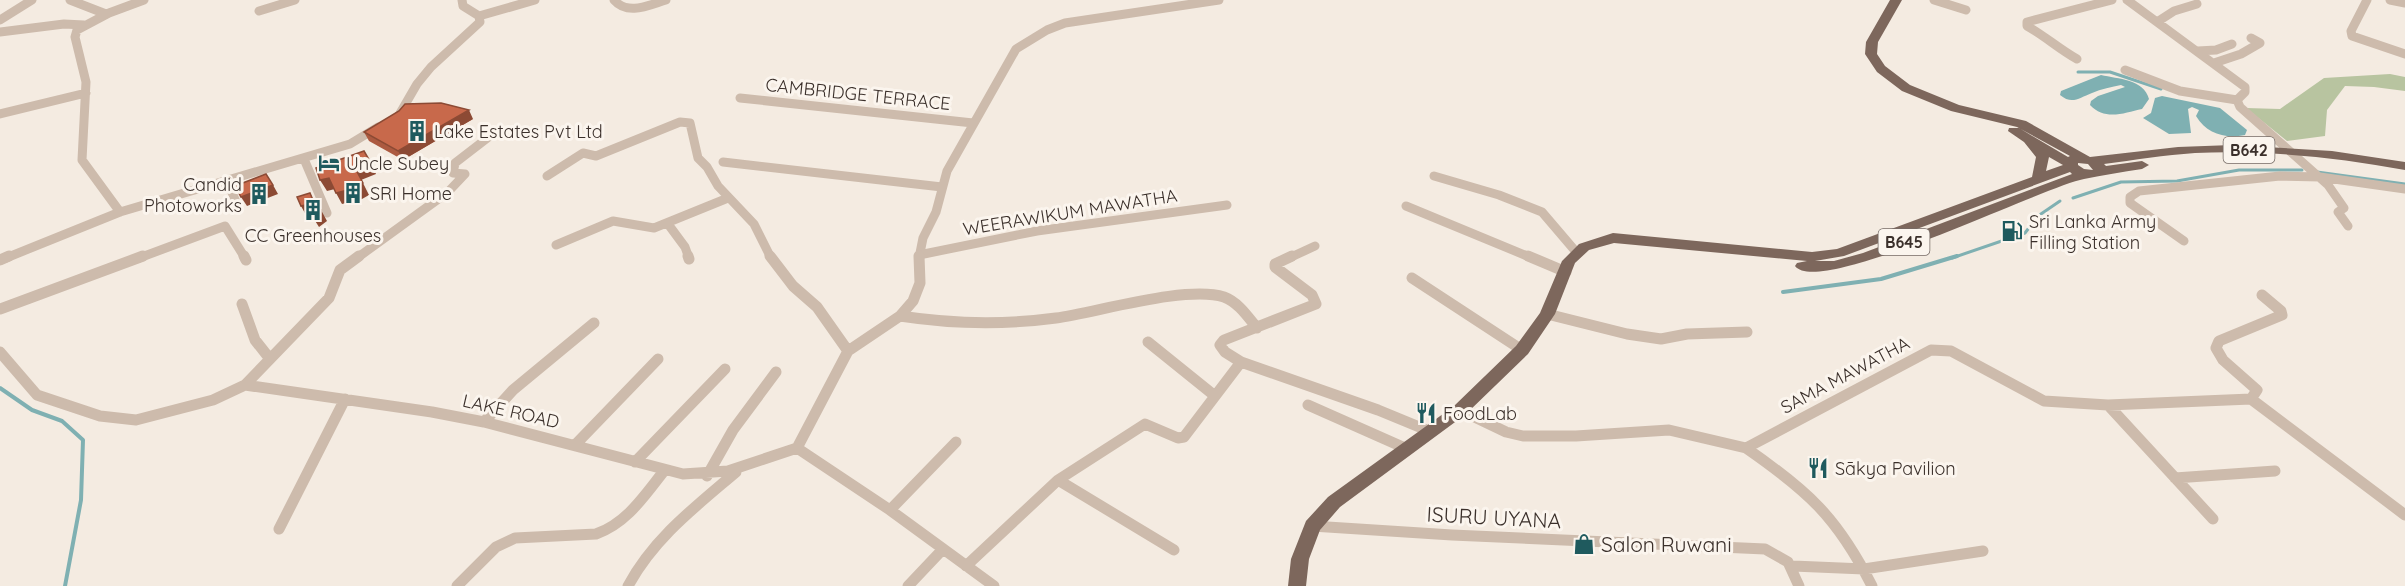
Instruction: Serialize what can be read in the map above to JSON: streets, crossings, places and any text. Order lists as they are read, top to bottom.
{
  "streets": {
    "main road": ["B642", "B645"],
    "street": [
      "CAMBRIDGE TERRACE",
      "WEERAWIKUM MAWATHA",
      "SAMA MAWATHA",
      "LAKE ROAD",
      "ISURU UYANA"
    ]
  },
  "places": {
    "building": [
      "Lake Estates Pvt Ltd",
      "SRI Home",
      "Candid Photoworks",
      "CC Greenhouses"
    ],
    "hotel": ["Uncle Subey"],
    "fuel station": ["Sri Lanka Army Filling Station"],
    "restaurant": ["FoodLab", "Sākya Pavilion"],
    "shop": ["Salon Ruwani"]
  }
}
